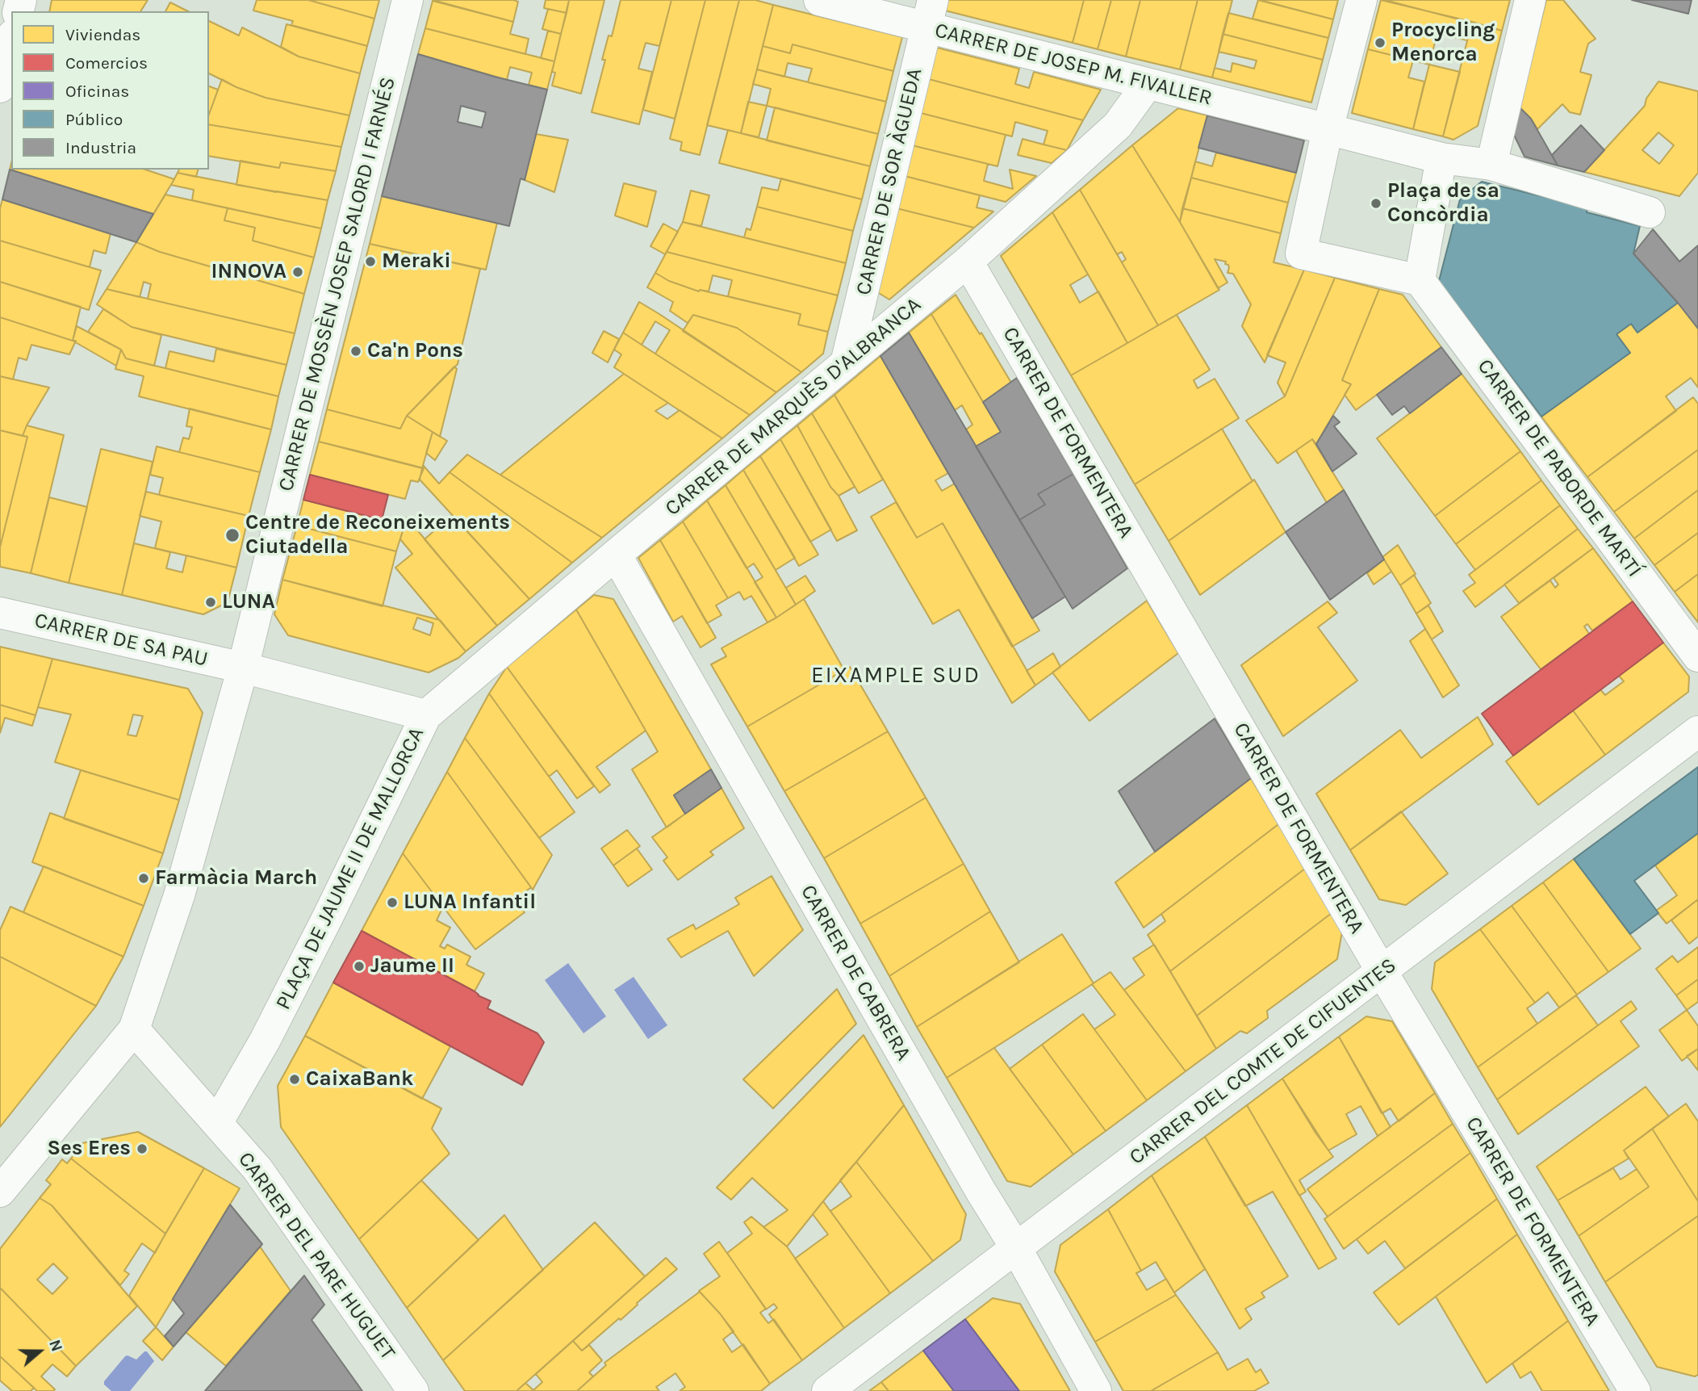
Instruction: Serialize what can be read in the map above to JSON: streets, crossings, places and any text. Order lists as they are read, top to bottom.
{
  "streets": {
    "street": [
      "CARRER DE JOSEP M. FIVALLER",
      "CARRER DE SOR ÀGUEDA",
      "CARRER DE MOSSÈN JOSEP SALORD I FARNÉS",
      "CARRER DE MARQUÈS D'ALBRANCA",
      "CARRER DE FORMENTERA",
      "CARRER DE PABORDE MARTÍ",
      "CARRER DE SA PAU",
      "PLAÇA DE JAUME II DE MALLORCA",
      "CARRER DE CABRERA",
      "CARRER DEL COMTE DE CIFUENTES",
      "CARRER DEL PARE HUGUET"
    ]
  },
  "crossings": [
    ["CARRER DE JOSEP M. FIVALLER", "CARRER DE SOR ÀGUEDA"],
    ["CARRER DE JOSEP M. FIVALLER", "CARRER DE MARQUÈS D'ALBRANCA"],
    ["CARRER DE SOR ÀGUEDA", "CARRER DE MARQUÈS D'ALBRANCA"],
    ["CARRER DE MOSSÈN JOSEP SALORD I FARNÉS", "CARRER DE SA PAU"],
    ["CARRER DE MOSSÈN JOSEP SALORD I FARNÉS", "PLAÇA DE JAUME II DE MALLORCA"],
    ["CARRER DE MARQUÈS D'ALBRANCA", "CARRER DE FORMENTERA"],
    ["CARRER DE MARQUÈS D'ALBRANCA", "PLAÇA DE JAUME II DE MALLORCA"],
    ["CARRER DE MARQUÈS D'ALBRANCA", "CARRER DE CABRERA"],
    ["CARRER DE FORMENTERA", "CARRER DEL COMTE DE CIFUENTES"],
    ["CARRER DE SA PAU", "PLAÇA DE JAUME II DE MALLORCA"],
    ["PLAÇA DE JAUME II DE MALLORCA", "CARRER DEL PARE HUGUET"],
    ["CARRER DE CABRERA", "CARRER DEL COMTE DE CIFUENTES"]
  ],
  "districts": ["EIXAMPLE SUD"],
  "places": [
    "Procycling Menorca",
    "Plaça de sa Concòrdia",
    "Meraki",
    "INNOVA",
    "Ca'n Pons",
    "Centre de Reconeixements Ciutadella",
    "LUNA",
    "Farmàcia March",
    "LUNA Infantil",
    "Jaume II",
    "CaixaBank",
    "Ses Eres"
  ],
  "legend": [
    "Viviendas",
    "Comercios",
    "Oficinas",
    "Público",
    "Industria"
  ],
  "north": "right"
}
